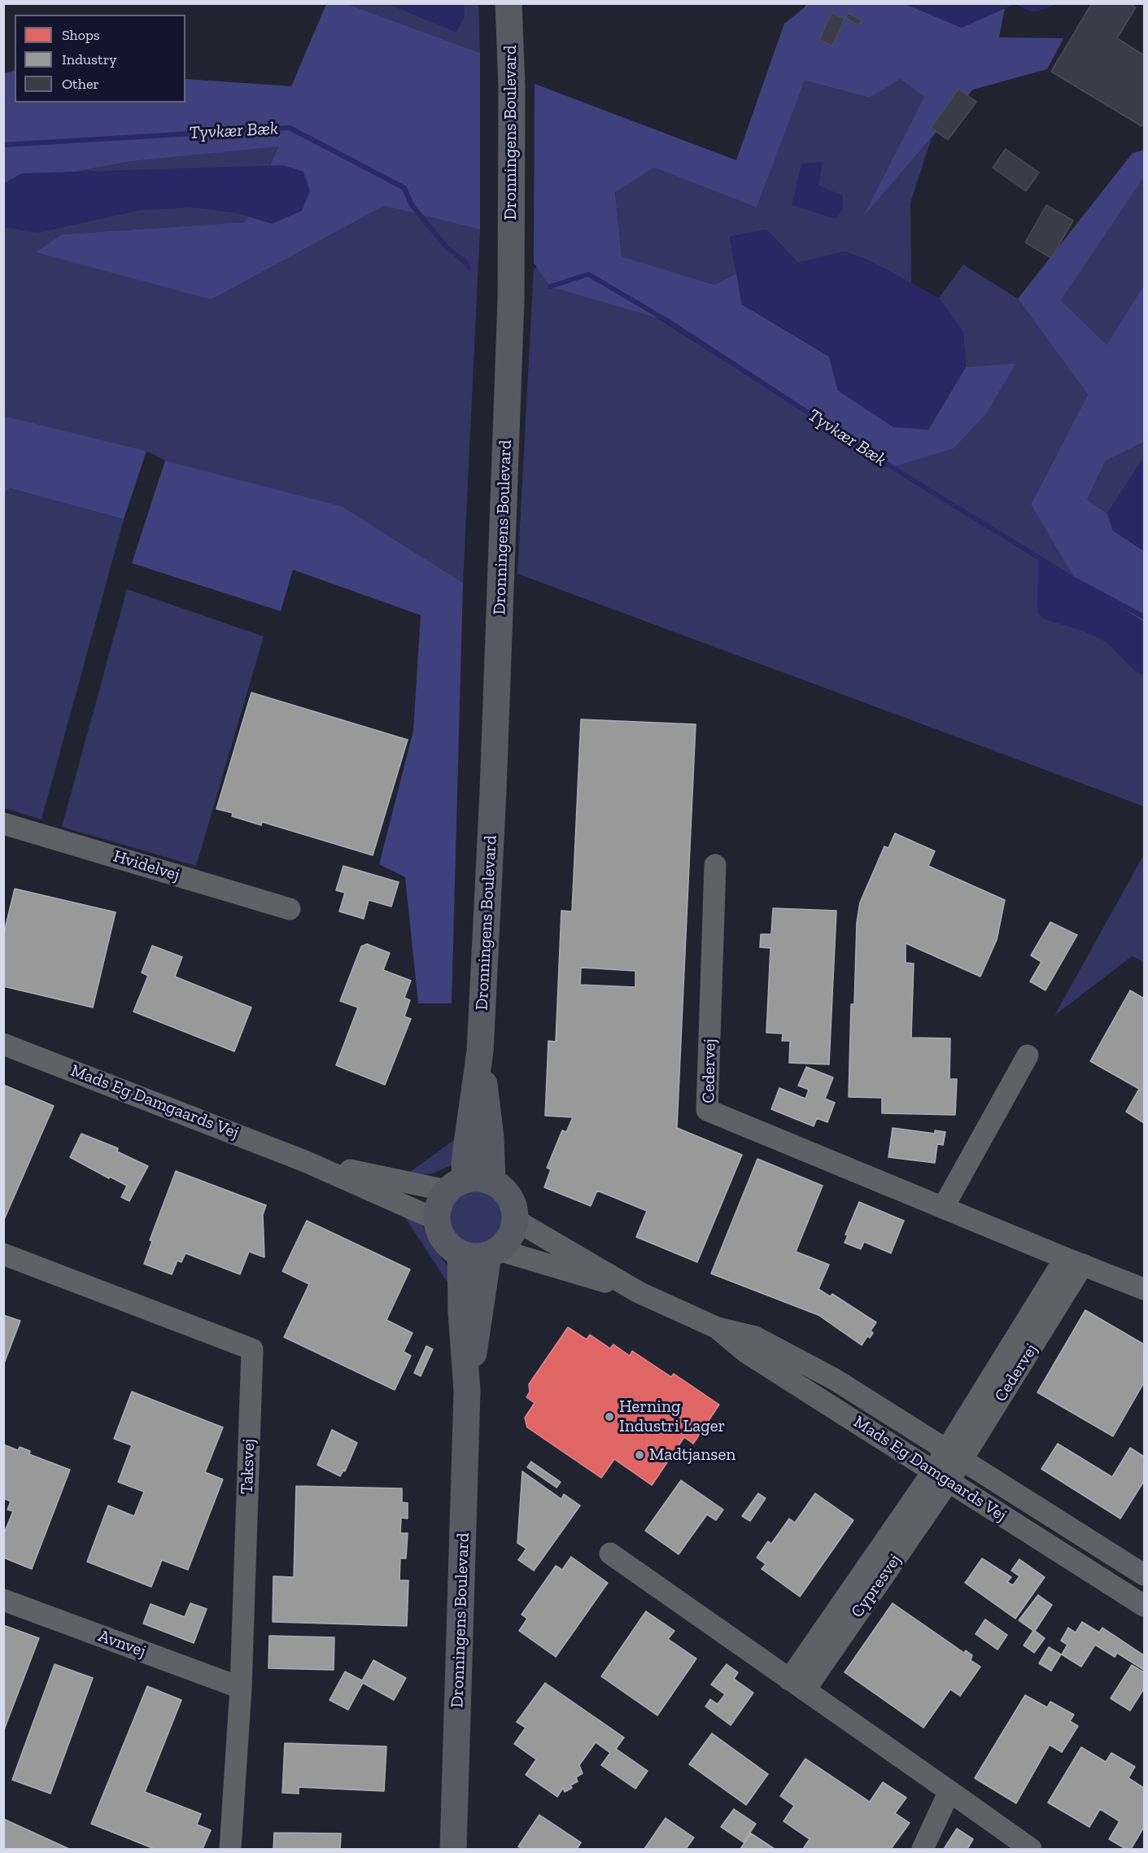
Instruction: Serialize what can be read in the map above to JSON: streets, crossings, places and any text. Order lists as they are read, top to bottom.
{
  "streets": {
    "main road": ["Dronningens Boulevard"],
    "street": [
      "Hvidelvej",
      "Cedervej",
      "Mads Eg Damgaards Vej",
      "Taksvej",
      "Cypresvej",
      "Avnvej"
    ]
  },
  "crossings": [
    ["Dronningens Boulevard", "Mads Eg Damgaards Vej"],
    ["Cedervej", "Mads Eg Damgaards Vej"],
    ["Cedervej", "Cypresvej"],
    ["Mads Eg Damgaards Vej", "Cypresvej"],
    ["Taksvej", "Avnvej"]
  ],
  "water": ["Tyvkær Bæk"],
  "places": ["Herning Industri Lager", "Madtjansen"],
  "legend": ["Shops", "Industry", "Other"]
}
